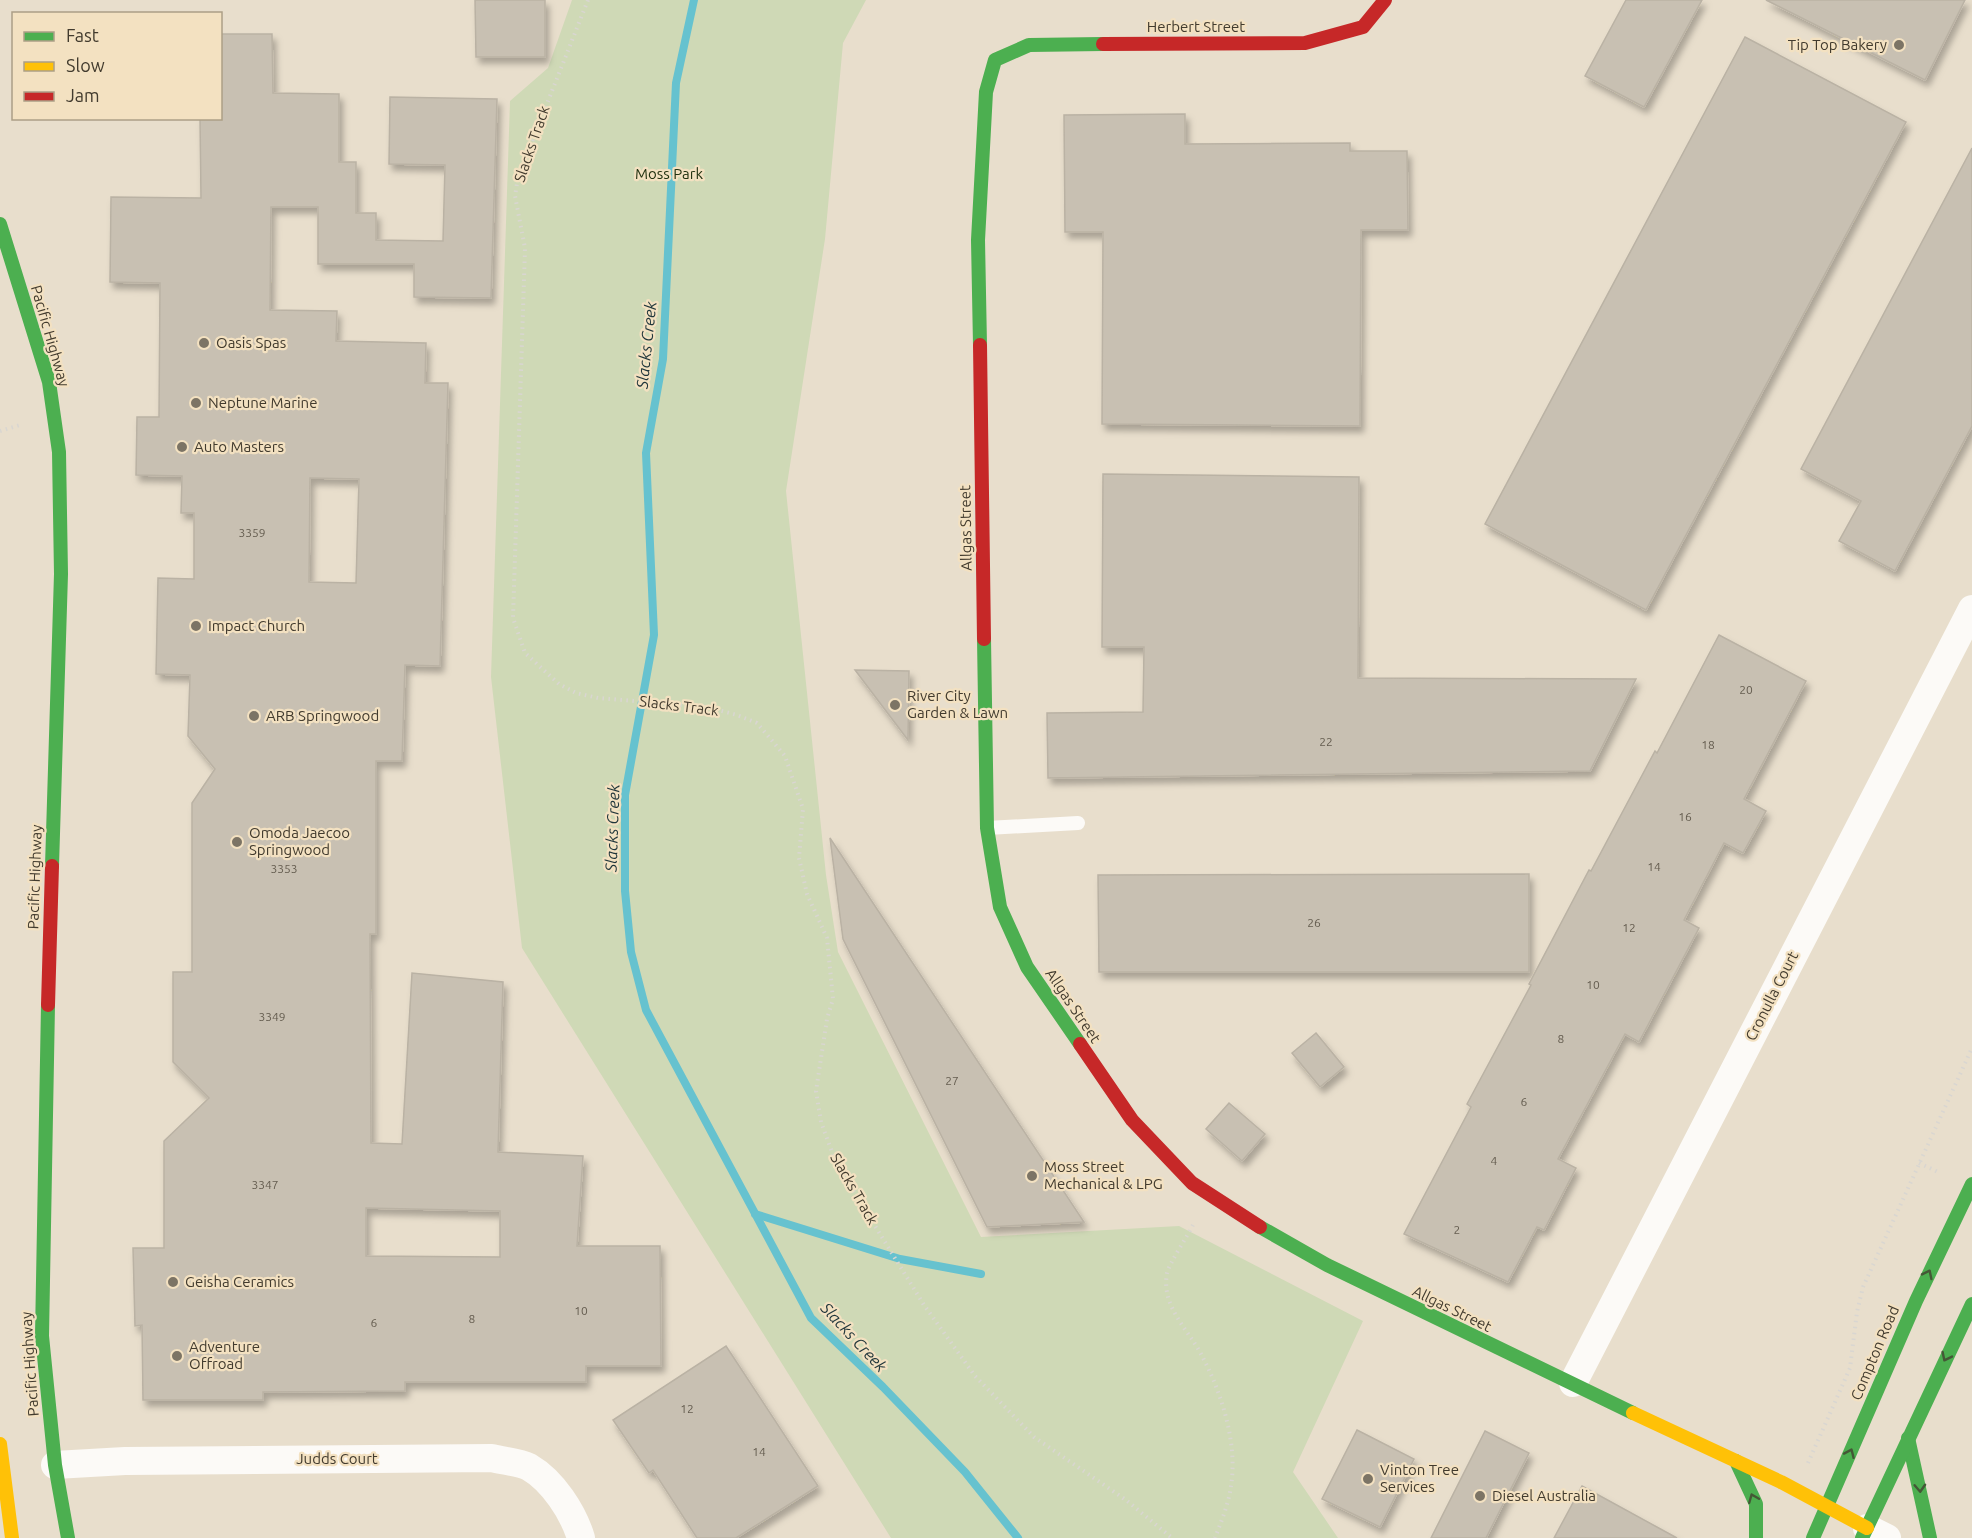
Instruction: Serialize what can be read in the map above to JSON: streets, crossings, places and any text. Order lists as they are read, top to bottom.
{
  "streets": {
    "main road": [
      "Herbert Street",
      "Pacific Highway",
      "Allgas Street",
      "Compton Road"
    ],
    "street": ["Cronulla Court", "Judds Court"],
    "path": ["Slacks Track"]
  },
  "crossings": [
    ["Herbert Street", "Allgas Street"],
    ["Pacific Highway", "Judds Court"],
    ["Allgas Street", "Cronulla Court"],
    ["Allgas Street", "Compton Road"]
  ],
  "water": ["Slacks Creek"],
  "parks": ["Moss Park"],
  "places": [
    "Tip Top Bakery",
    "Oasis Spas",
    "Neptune Marine",
    "Auto Masters",
    "Impact Church",
    "River City Garden & Lawn",
    "ARB Springwood",
    "Omoda Jaecoo Springwood",
    "Moss Street Mechanical & LPG",
    "Geisha Ceramics",
    "Adventure Offroad",
    "Vinton Tree Services",
    "Diesel Australia"
  ],
  "house_numbers": [
    "3359",
    "20",
    "22",
    "18",
    "16",
    "14",
    "3353",
    "26",
    "12",
    "10",
    "3349",
    "8",
    "27",
    "6",
    "4",
    "3347",
    "2",
    "10",
    "8",
    "6",
    "12",
    "14"
  ],
  "legend": ["Fast", "Slow", "Jam"]
}
